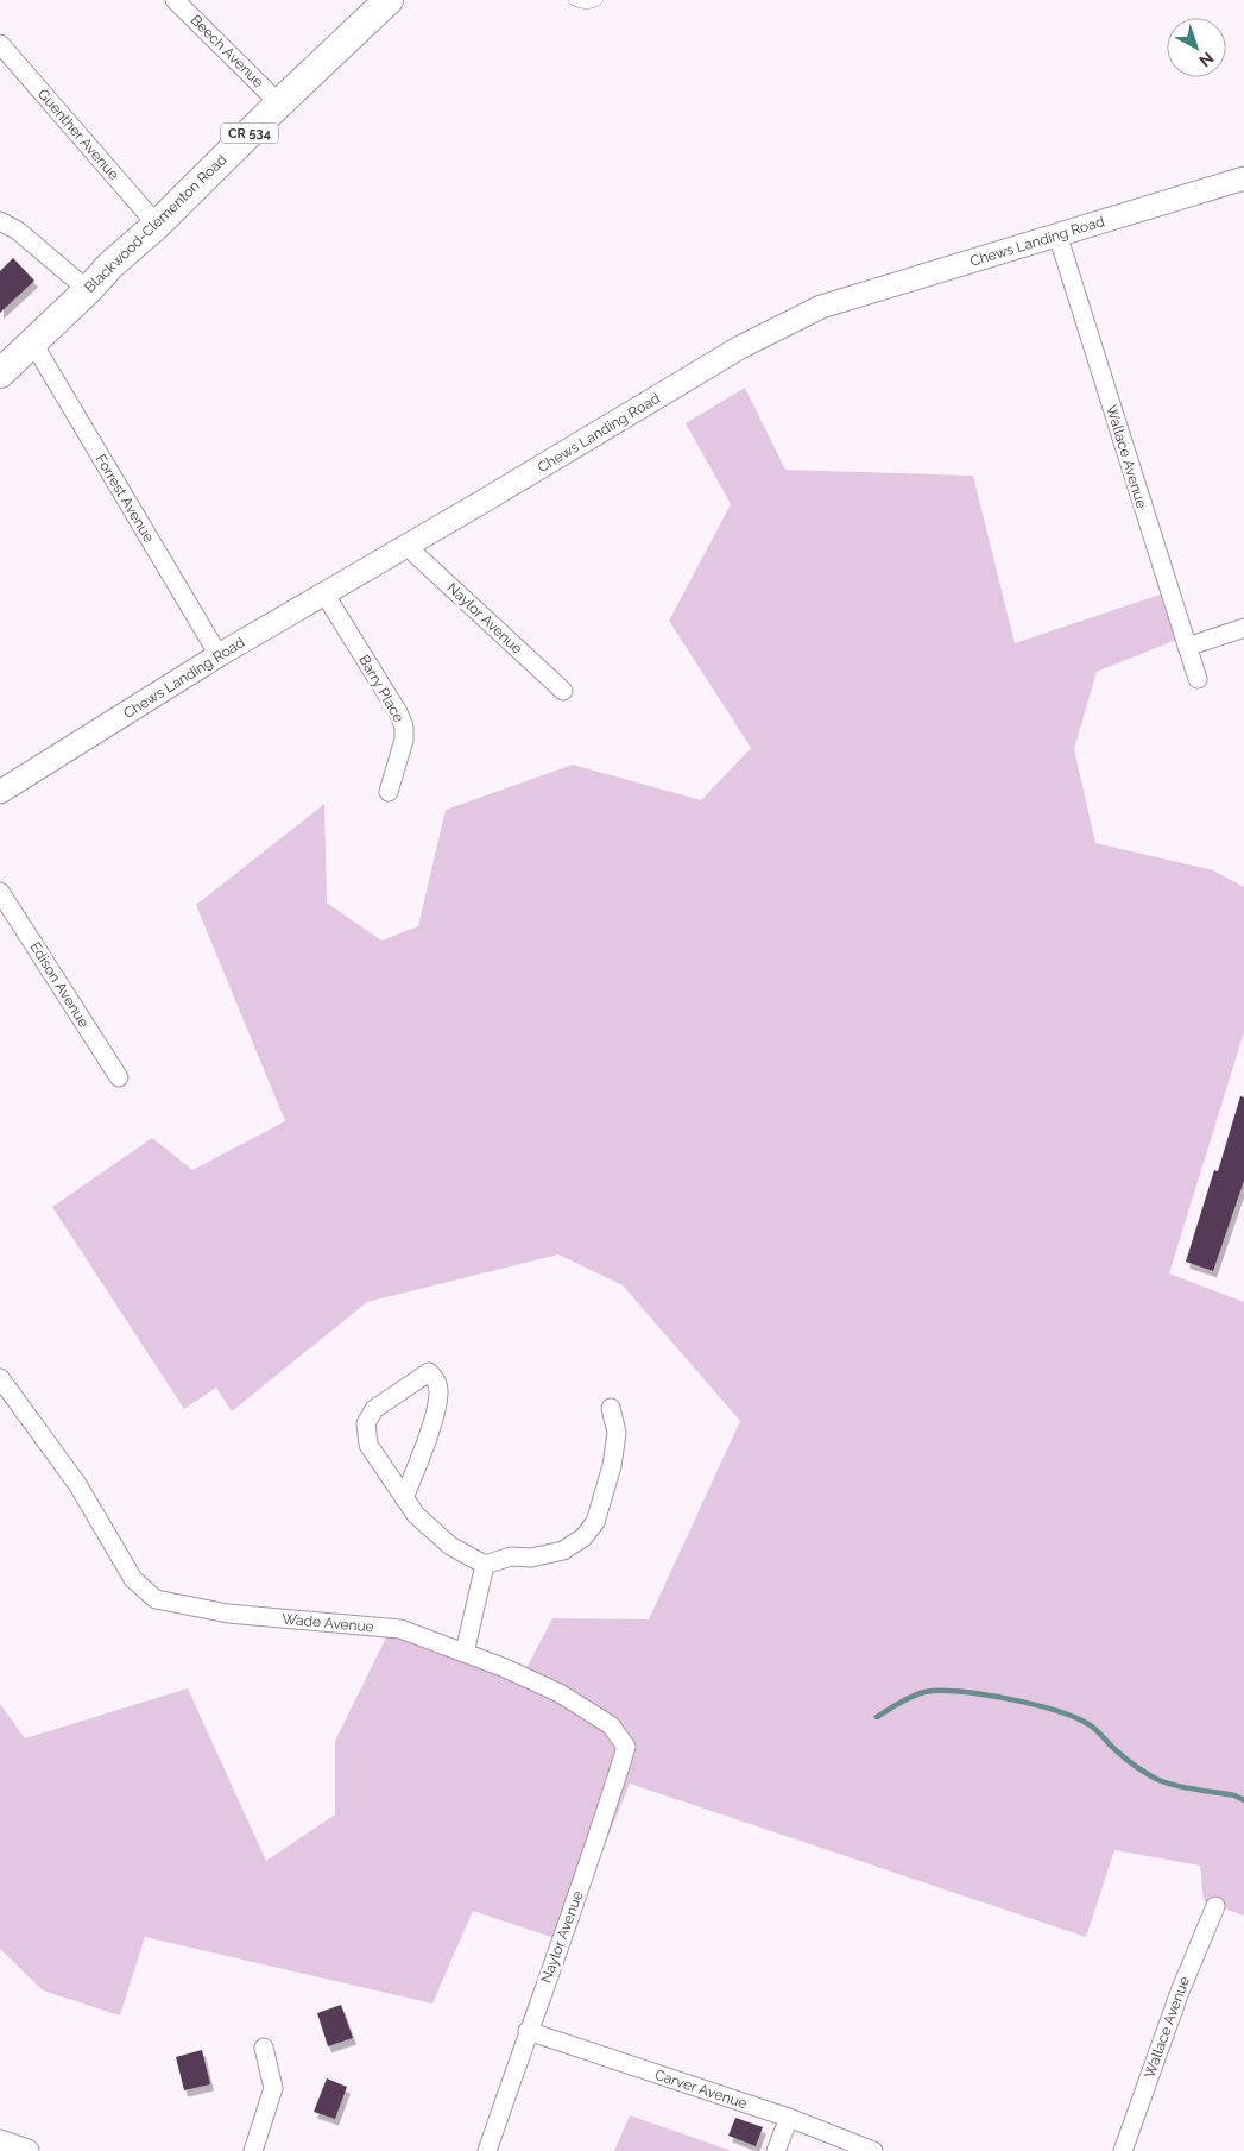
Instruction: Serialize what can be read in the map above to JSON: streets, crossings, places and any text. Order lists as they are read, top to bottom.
{
  "streets": {
    "main road": ["CR 534", "Blackwood-Clementon Road"],
    "street": [
      "Beech Avenue",
      "Guenther Avenue",
      "Chews Landing Road",
      "Wallace Avenue",
      "Forrest Avenue",
      "Naylor Avenue",
      "Barry Place",
      "Edison Avenue",
      "Wade Avenue",
      "Carver Avenue"
    ]
  },
  "crossings": [
    ["Beech Avenue", "Blackwood-Clementon Road"],
    ["Guenther Avenue", "Blackwood-Clementon Road"],
    ["Blackwood-Clementon Road", "Forrest Avenue"],
    ["Chews Landing Road", "Wallace Avenue"],
    ["Chews Landing Road", "Forrest Avenue"],
    ["Chews Landing Road", "Naylor Avenue"],
    ["Chews Landing Road", "Barry Place"],
    ["Naylor Avenue", "Wade Avenue"],
    ["Naylor Avenue", "Carver Avenue"]
  ],
  "north": "bottom right"
}
